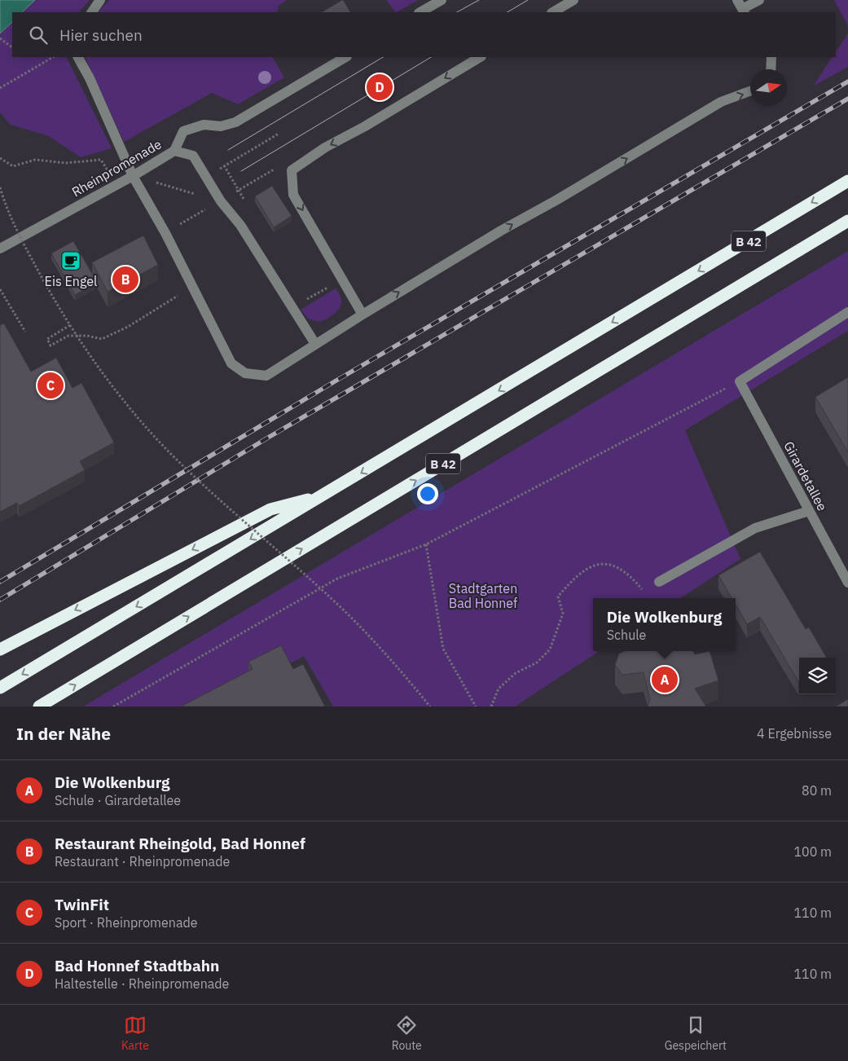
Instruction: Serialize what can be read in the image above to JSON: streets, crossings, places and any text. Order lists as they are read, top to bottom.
{
  "streets": {
    "highway": ["B 42"],
    "street": ["Rheinpromenade", "Girardetallee"]
  },
  "parks": ["Stadtgarten Bad Honnef"],
  "places": {
    "cafe": ["Eis Engel"]
  },
  "north": "right",
  "page": {
    "search": "Hier suchen",
    "pins": [
      "D",
      "B",
      "C",
      "A"
    ],
    "popup": ["Die Wolkenburg", "Schule"],
    "heading": ["In der Nähe", "4 Ergebnisse"],
    "list": [
      {
        "mark": "A",
        "name": "Die Wolkenburg",
        "note": "Schule · Girardetallee",
        "value": "80 m"
      },
      {
        "mark": "B",
        "name": "Restaurant Rheingold, Bad Honnef",
        "note": "Restaurant · Rheinpromenade",
        "value": "100 m"
      },
      {
        "mark": "C",
        "name": "TwinFit",
        "note": "Sport · Rheinpromenade",
        "value": "110 m"
      },
      {
        "mark": "D",
        "name": "Bad Honnef Stadtbahn",
        "note": "Haltestelle · Rheinpromenade",
        "value": "110 m"
      }
    ],
    "nav": ["Karte", "Route", "Gespeichert"]
  }
}
